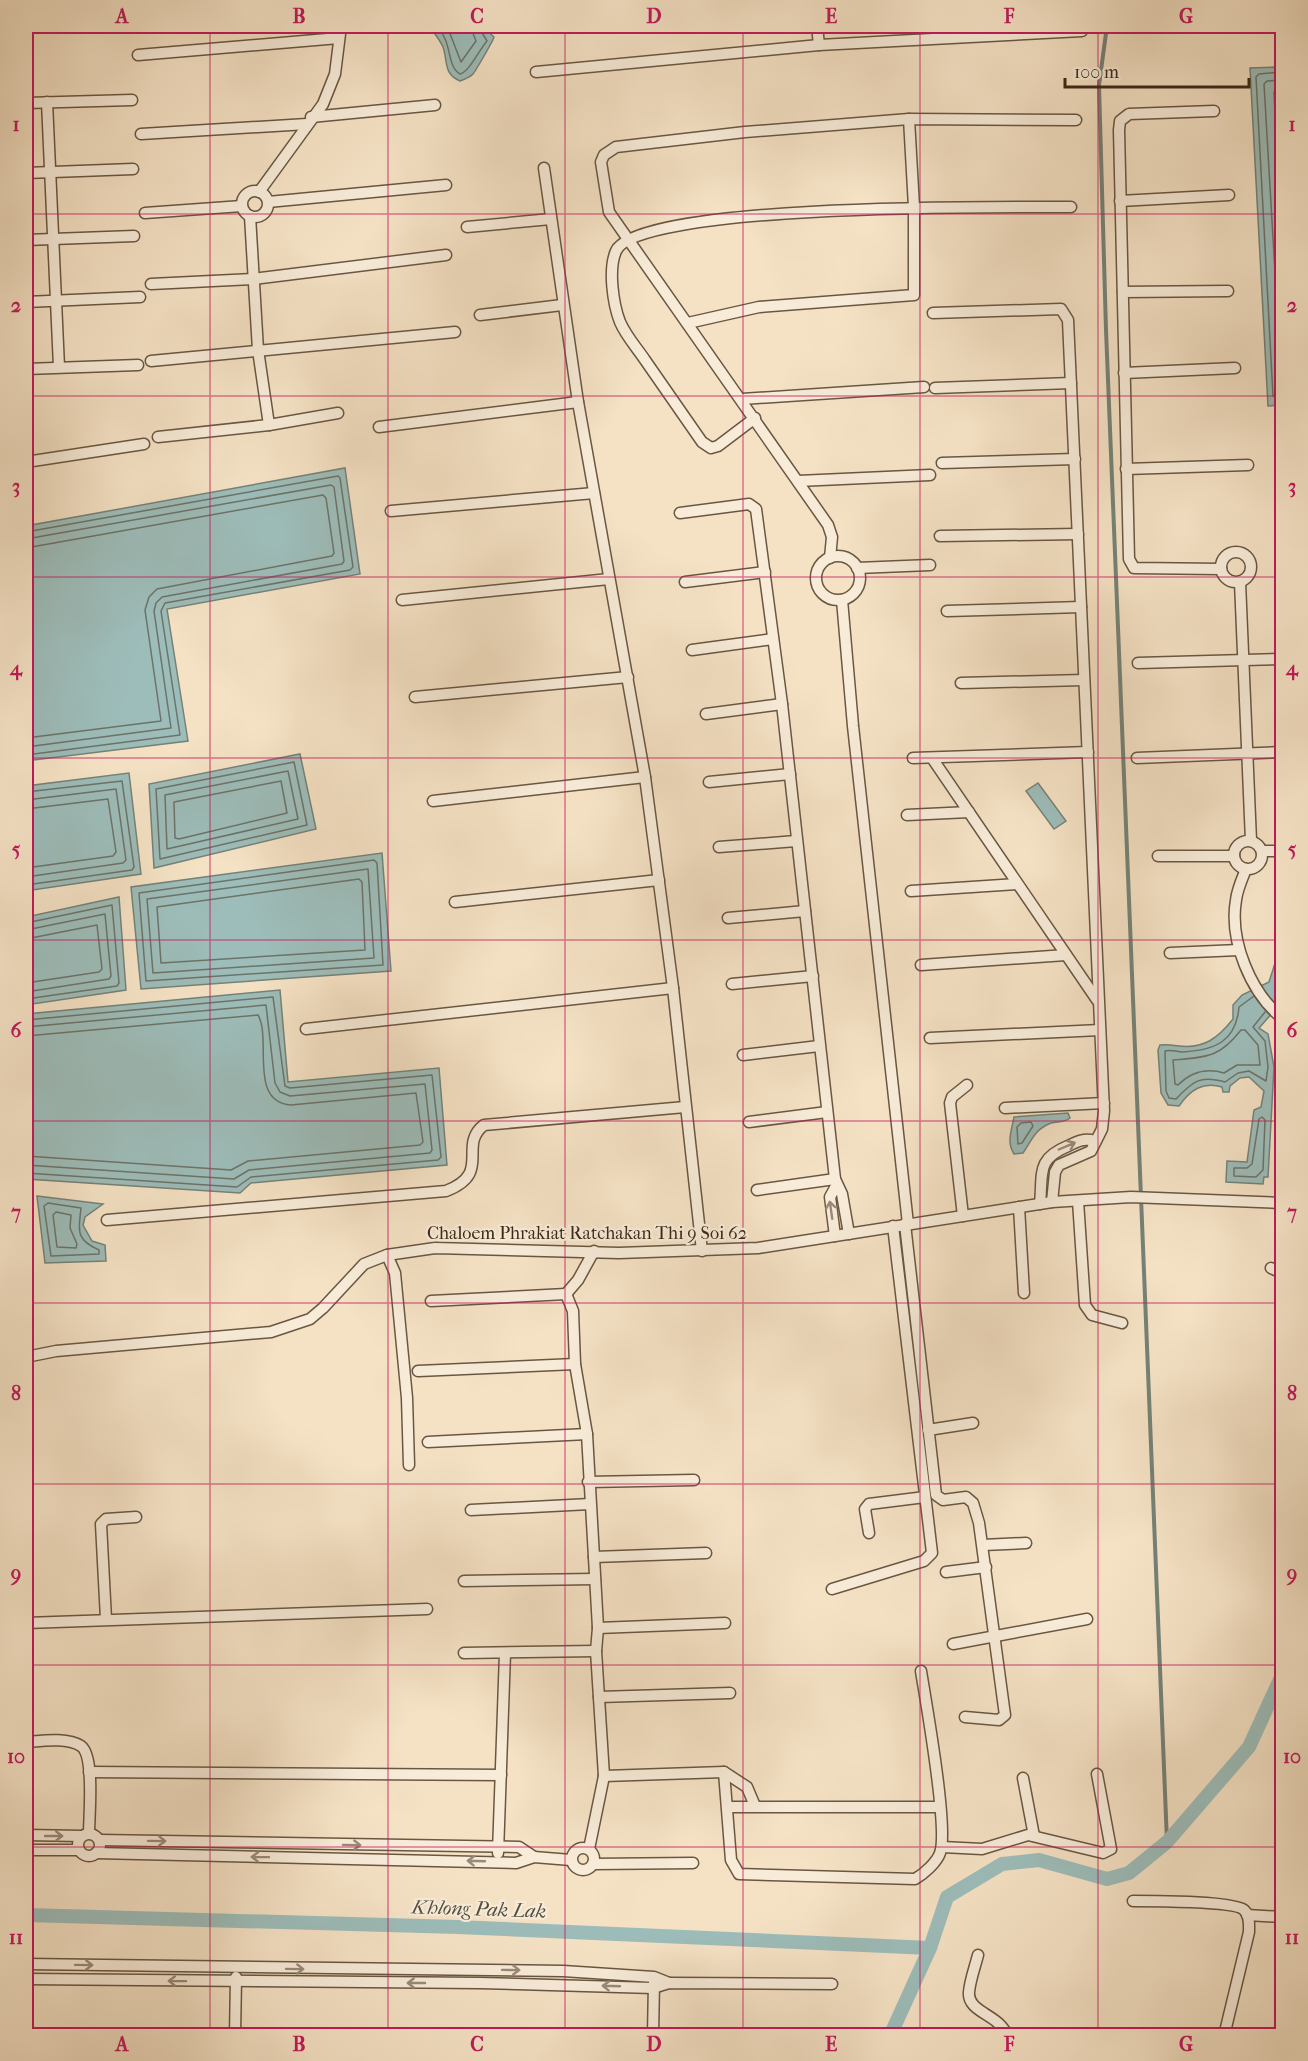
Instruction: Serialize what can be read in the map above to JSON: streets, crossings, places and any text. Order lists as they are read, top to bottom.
{
  "streets": {
    "street": ["Chaloem Phrakiat Ratchakan Thi 9 Soi 62"]
  },
  "water": ["Khlong Pak Lak"],
  "scale_bar": "100 m",
  "grid": {
    "columns": [
      "A",
      "B",
      "C",
      "D",
      "E",
      "F",
      "G"
    ],
    "rows": [
      "1",
      "2",
      "3",
      "4",
      "5",
      "6",
      "7",
      "8",
      "9",
      "10",
      "11"
    ]
  }
}
